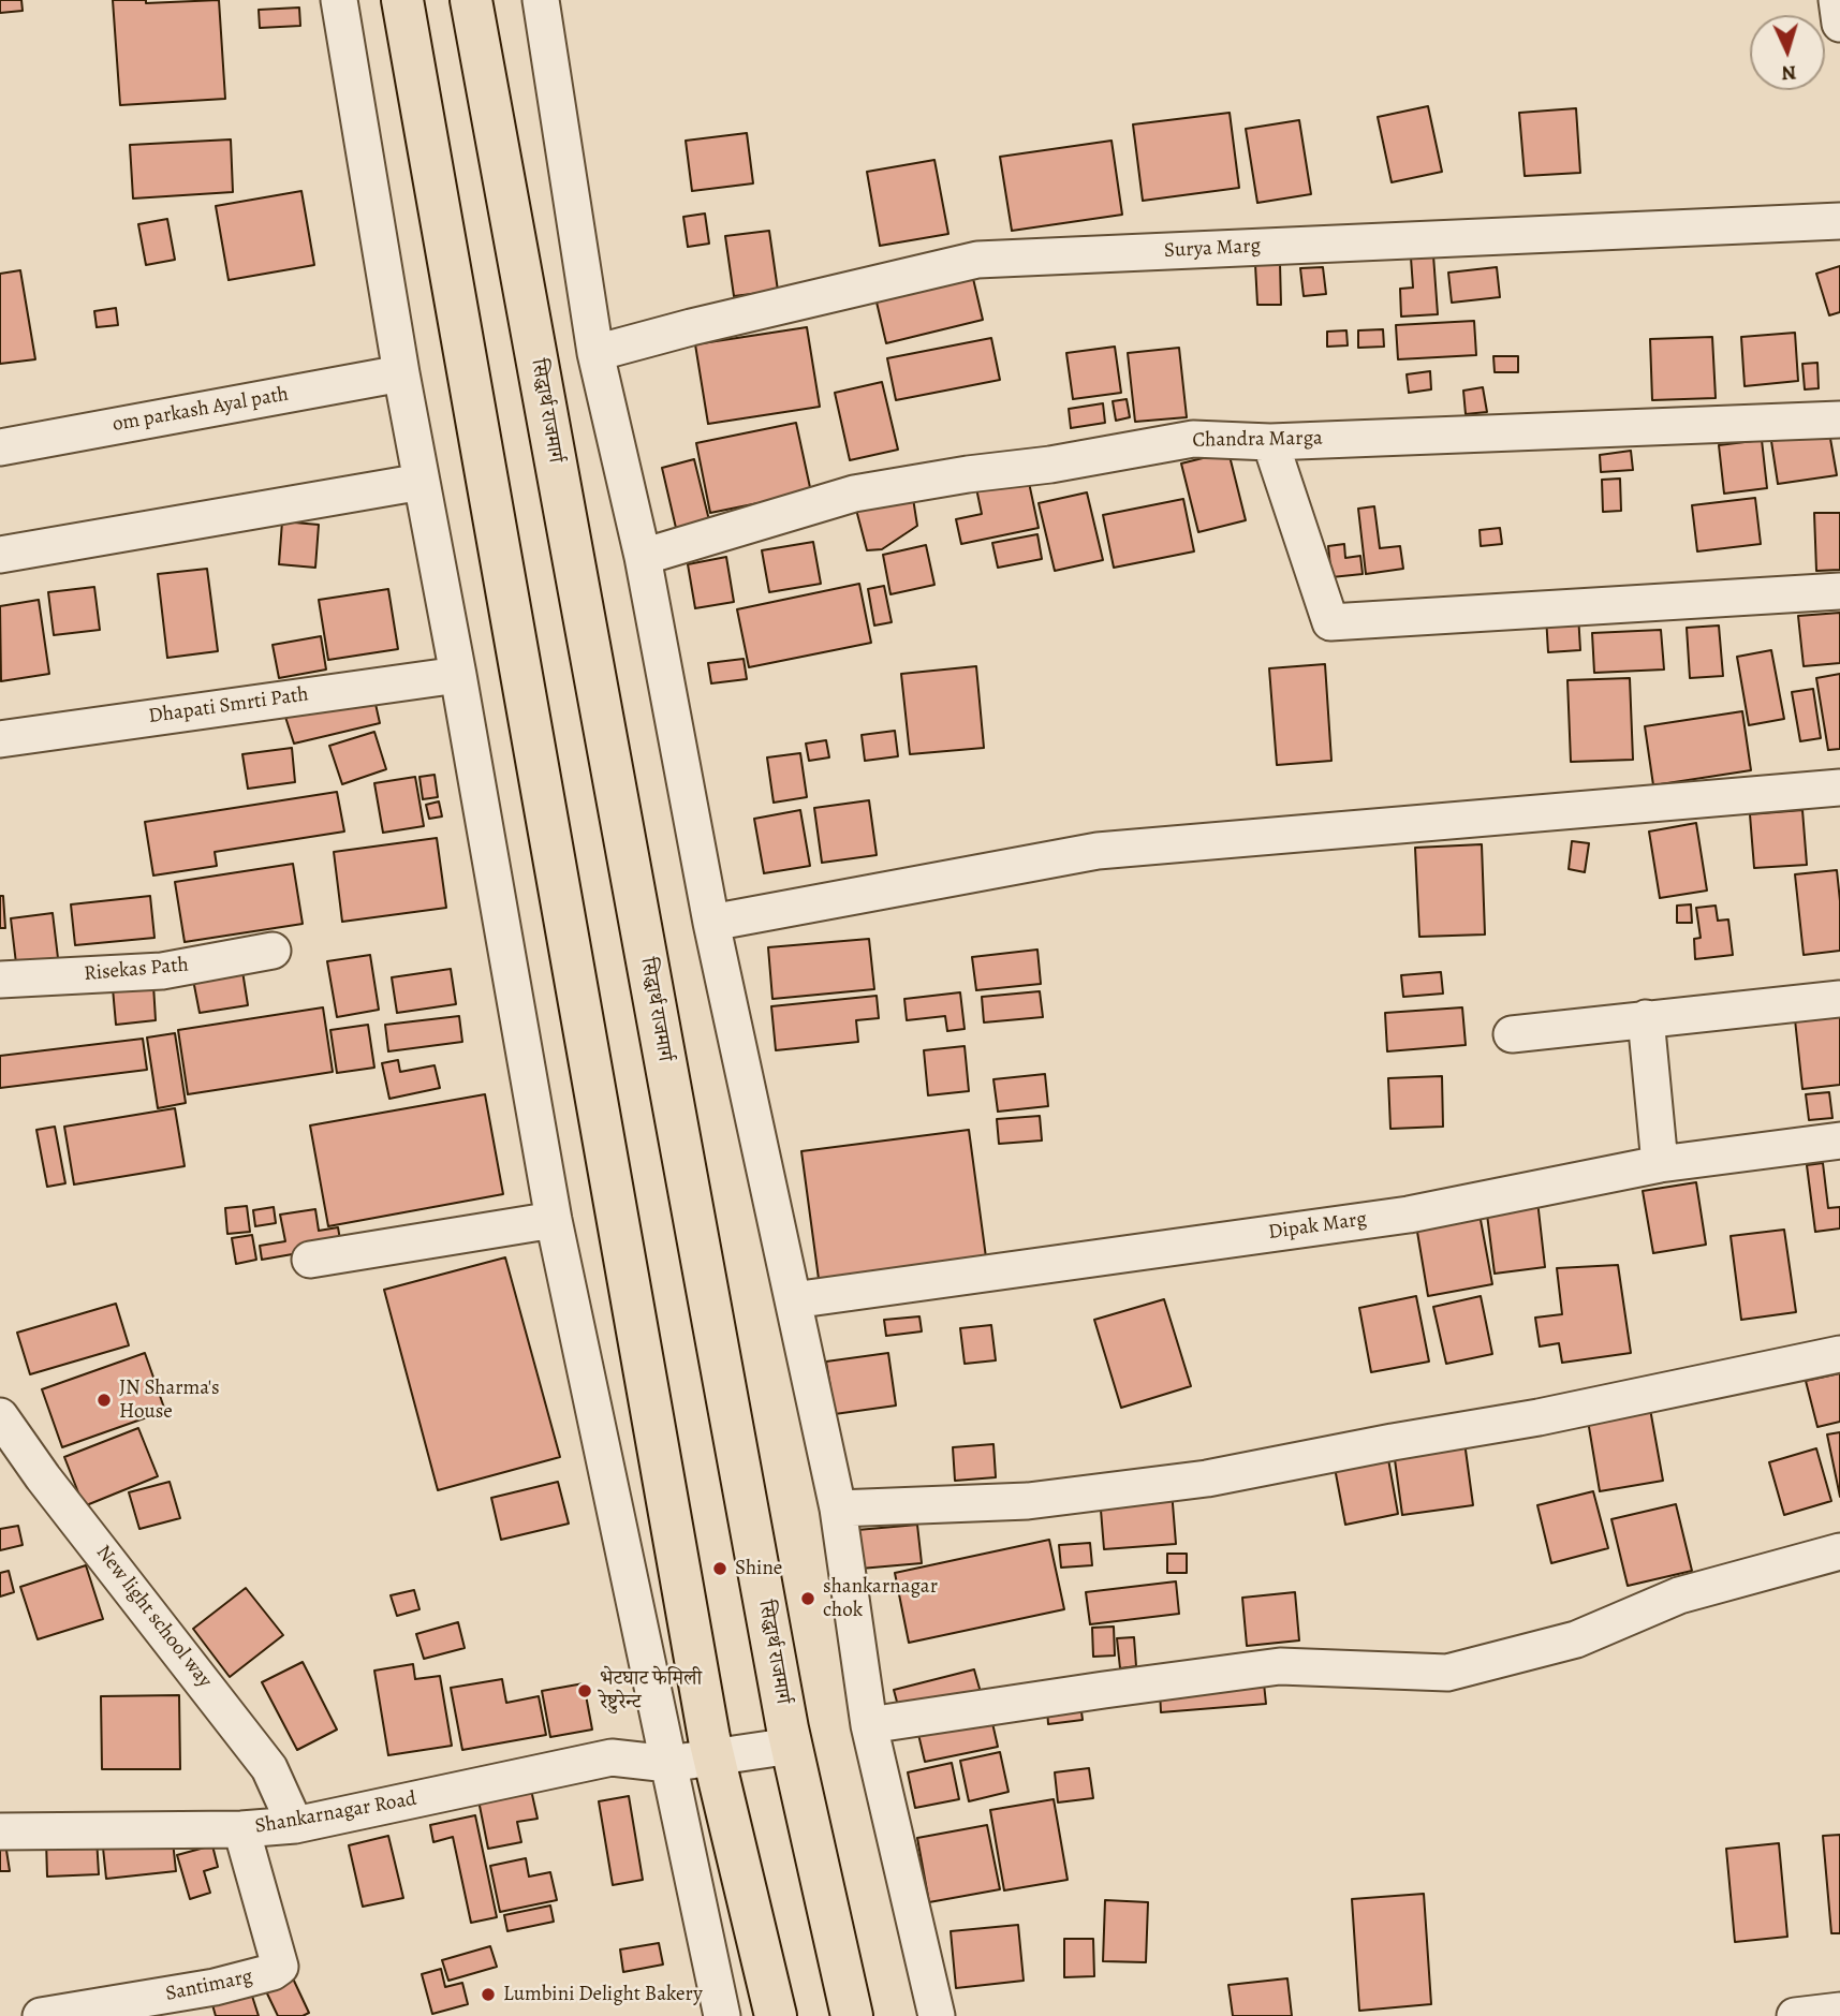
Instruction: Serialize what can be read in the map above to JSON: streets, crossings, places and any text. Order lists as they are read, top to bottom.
{
  "streets": {
    "highway": ["सिद्धार्थ राजमार्ग"],
    "street": [
      "Surya Marg",
      "om parkash Ayal path",
      "Chandra Marga",
      "Dhapati Smrti Path",
      "Risekas Path",
      "Dipak Marg",
      "New light school way",
      "Shankarnagar Road",
      "Santimarg"
    ]
  },
  "crossings": [
    ["सिद्धार्थ राजमार्ग", "Shankarnagar Road"],
    ["New light school way", "Shankarnagar Road"],
    ["Shankarnagar Road", "Santimarg"]
  ],
  "places": [
    "JN Sharma's House",
    "Shine",
    "shankarnagar chok",
    "भेटघाट फेमिली रेष्टुरेन्ट",
    "Lumbini Delight Bakery"
  ],
  "north": "bottom"
}
